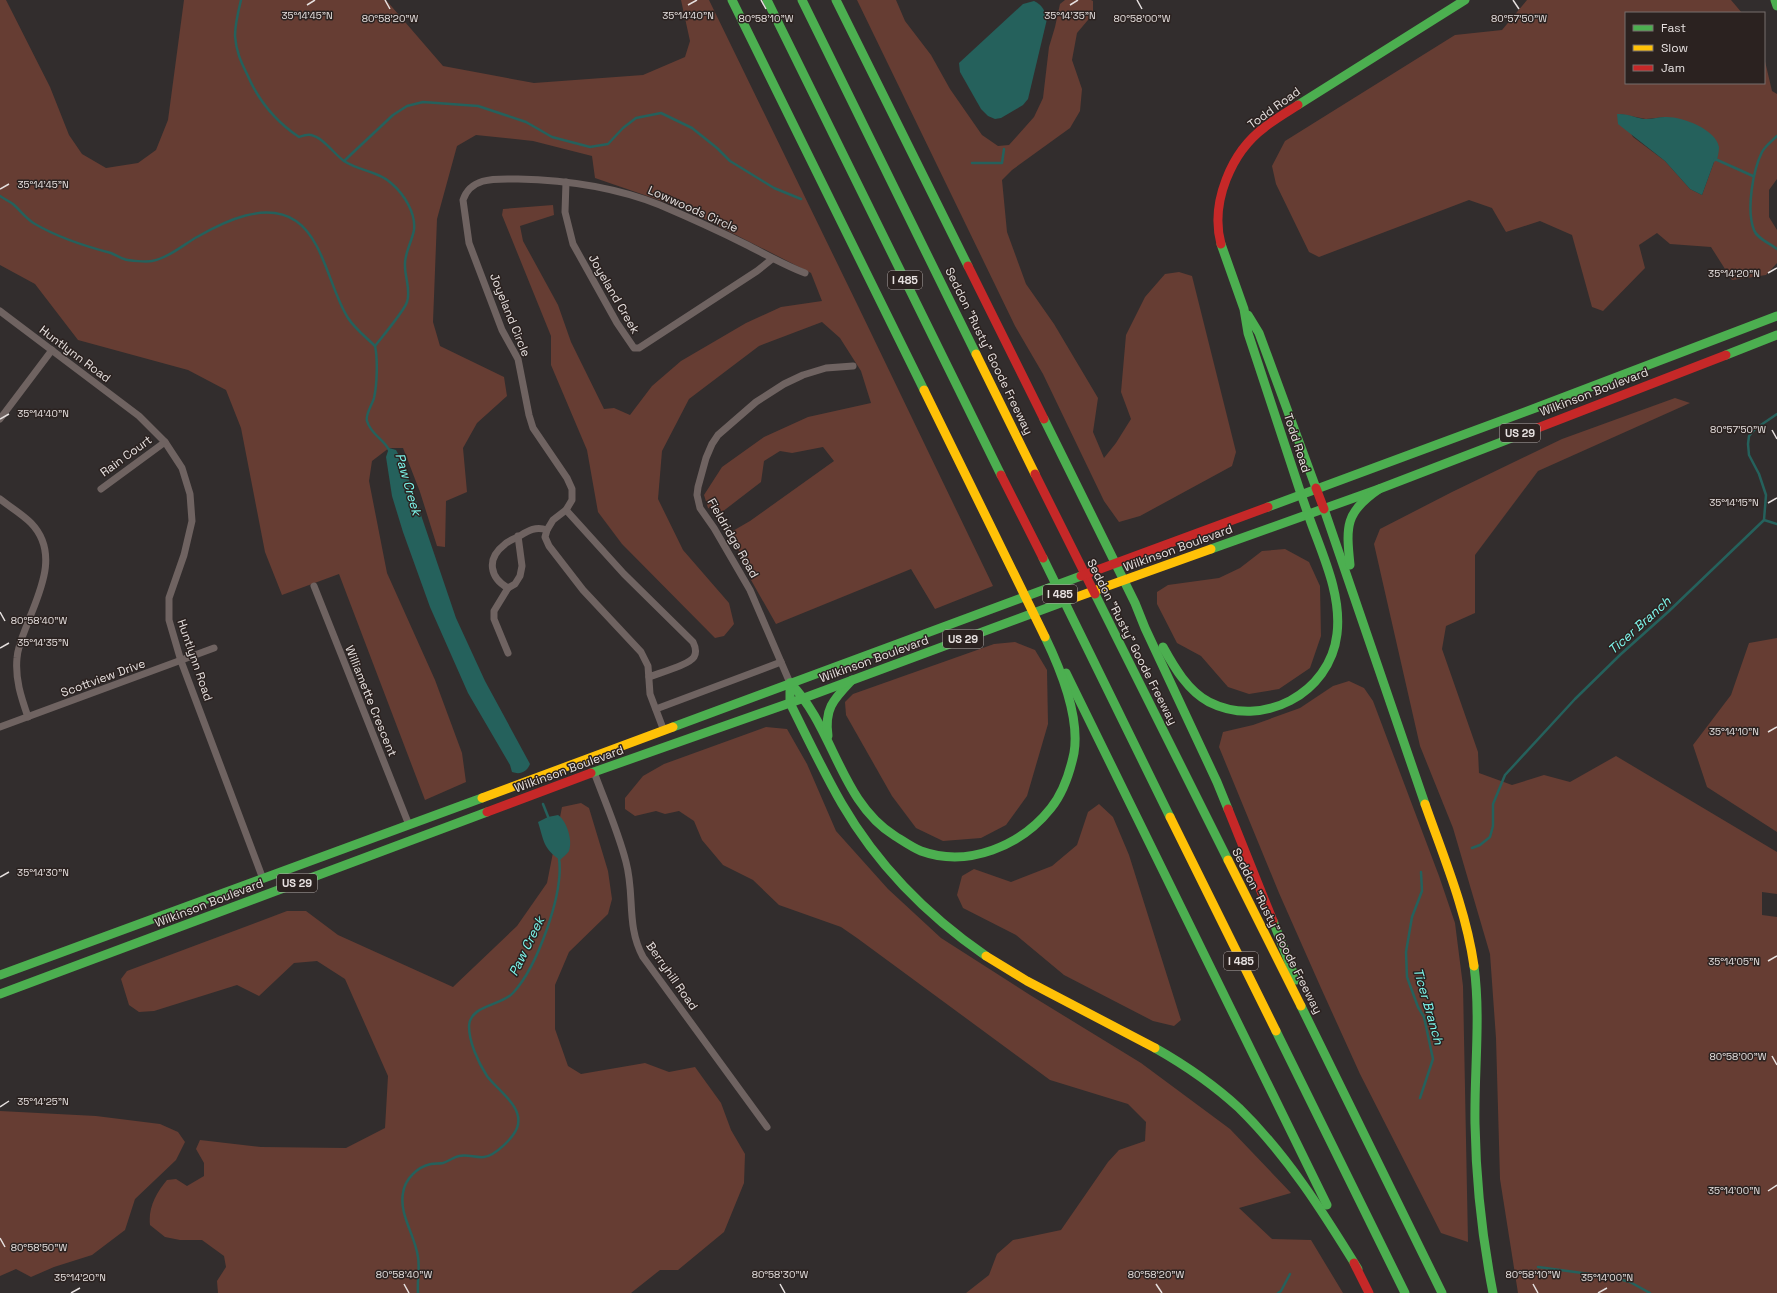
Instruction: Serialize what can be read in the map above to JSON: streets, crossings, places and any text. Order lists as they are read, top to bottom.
{
  "streets": {
    "main road": [
      "Todd Road",
      "I 485",
      "Seddon \"Rusty\" Goode Freeway",
      "Wilkinson Boulevard",
      "US 29"
    ],
    "street": [
      "Lowwoods Circle",
      "Joyeland Creek",
      "Joyeland Circle",
      "Huntlynn Road",
      "Rain Court",
      "Fieldridge Road",
      "Scottview Drive",
      "Williamette Crescent",
      "Berryhill Road"
    ]
  },
  "crossings": [
    ["Todd Road", "Wilkinson Boulevard"],
    ["Lowwoods Circle", "Joyeland Creek"],
    ["Lowwoods Circle", "Joyeland Circle"],
    ["Joyeland Creek", "Joyeland Circle"],
    ["Huntlynn Road", "Wilkinson Boulevard"],
    ["Huntlynn Road", "Rain Court"],
    ["Huntlynn Road", "Scottview Drive"],
    ["Wilkinson Boulevard", "Fieldridge Road"],
    ["Wilkinson Boulevard", "Williamette Crescent"],
    ["Wilkinson Boulevard", "Berryhill Road"]
  ],
  "water": ["Paw Creek", "Ticer Branch"],
  "legend": ["Fast", "Slow", "Jam"],
  "coordinates": [
    "35°14'45\"N",
    "35°14'40\"N",
    "35°14'35\"N",
    "80°58'20\"W",
    "80°58'10\"W",
    "80°58'00\"W",
    "80°57'50\"W",
    "35°14'20\"N",
    "35°14'15\"N",
    "80°58'40\"W",
    "35°14'10\"N",
    "35°14'30\"N",
    "35°14'05\"N",
    "35°14'25\"N",
    "35°14'00\"N",
    "80°58'50\"W",
    "80°58'30\"W"
  ]
}
